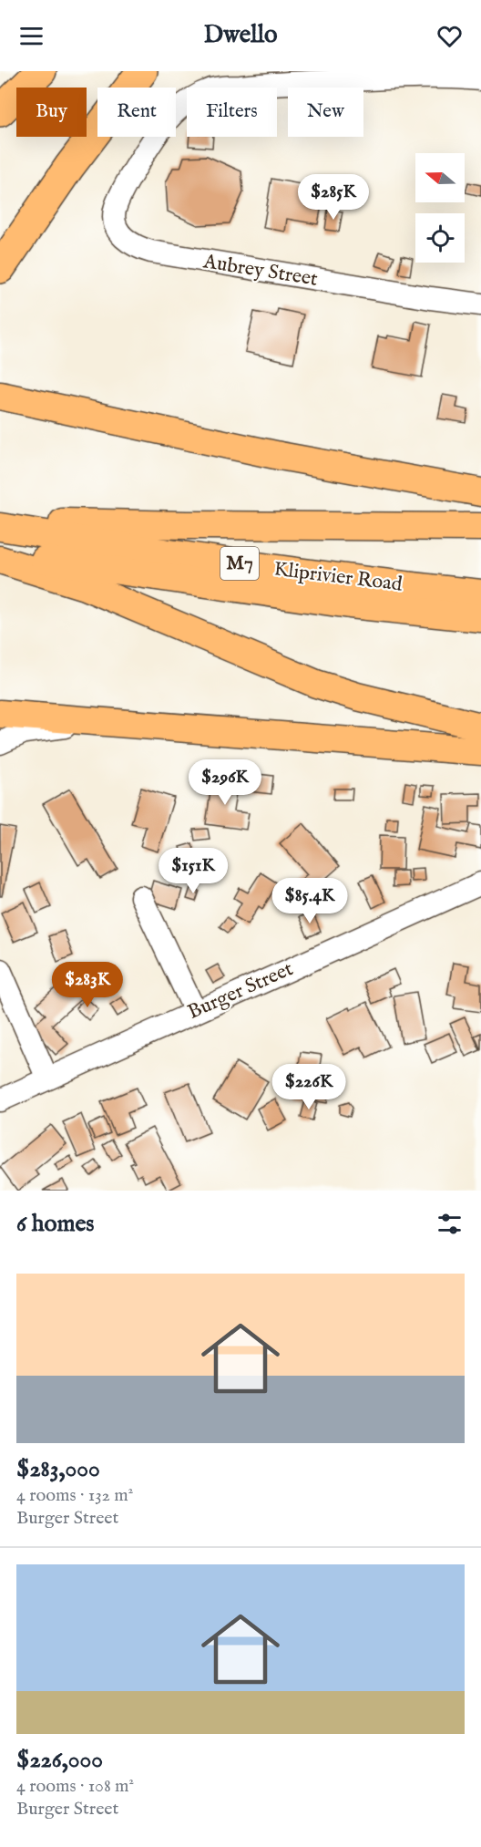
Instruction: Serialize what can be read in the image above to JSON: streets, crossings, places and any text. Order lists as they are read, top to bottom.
{
  "streets": {
    "main road": ["M7", "Kliprivier Road"],
    "street": ["Aubrey Street", "Burger Street"]
  },
  "north": "left",
  "page": {
    "header": "Dwello",
    "chip": [
      "Buy",
      "Rent",
      "Filters",
      "New"
    ],
    "price": [
      "$285K",
      "$296K",
      "$151K",
      "$85.4K",
      "$283K",
      "$226K"
    ],
    "heading": "6 homes",
    "list": [
      {
        "name": "$283,000",
        "note": "4 rooms · 132 m² · Burger Street"
      },
      {
        "name": "$226,000",
        "note": "4 rooms · 108 m² · Burger Street"
      }
    ]
  }
}
